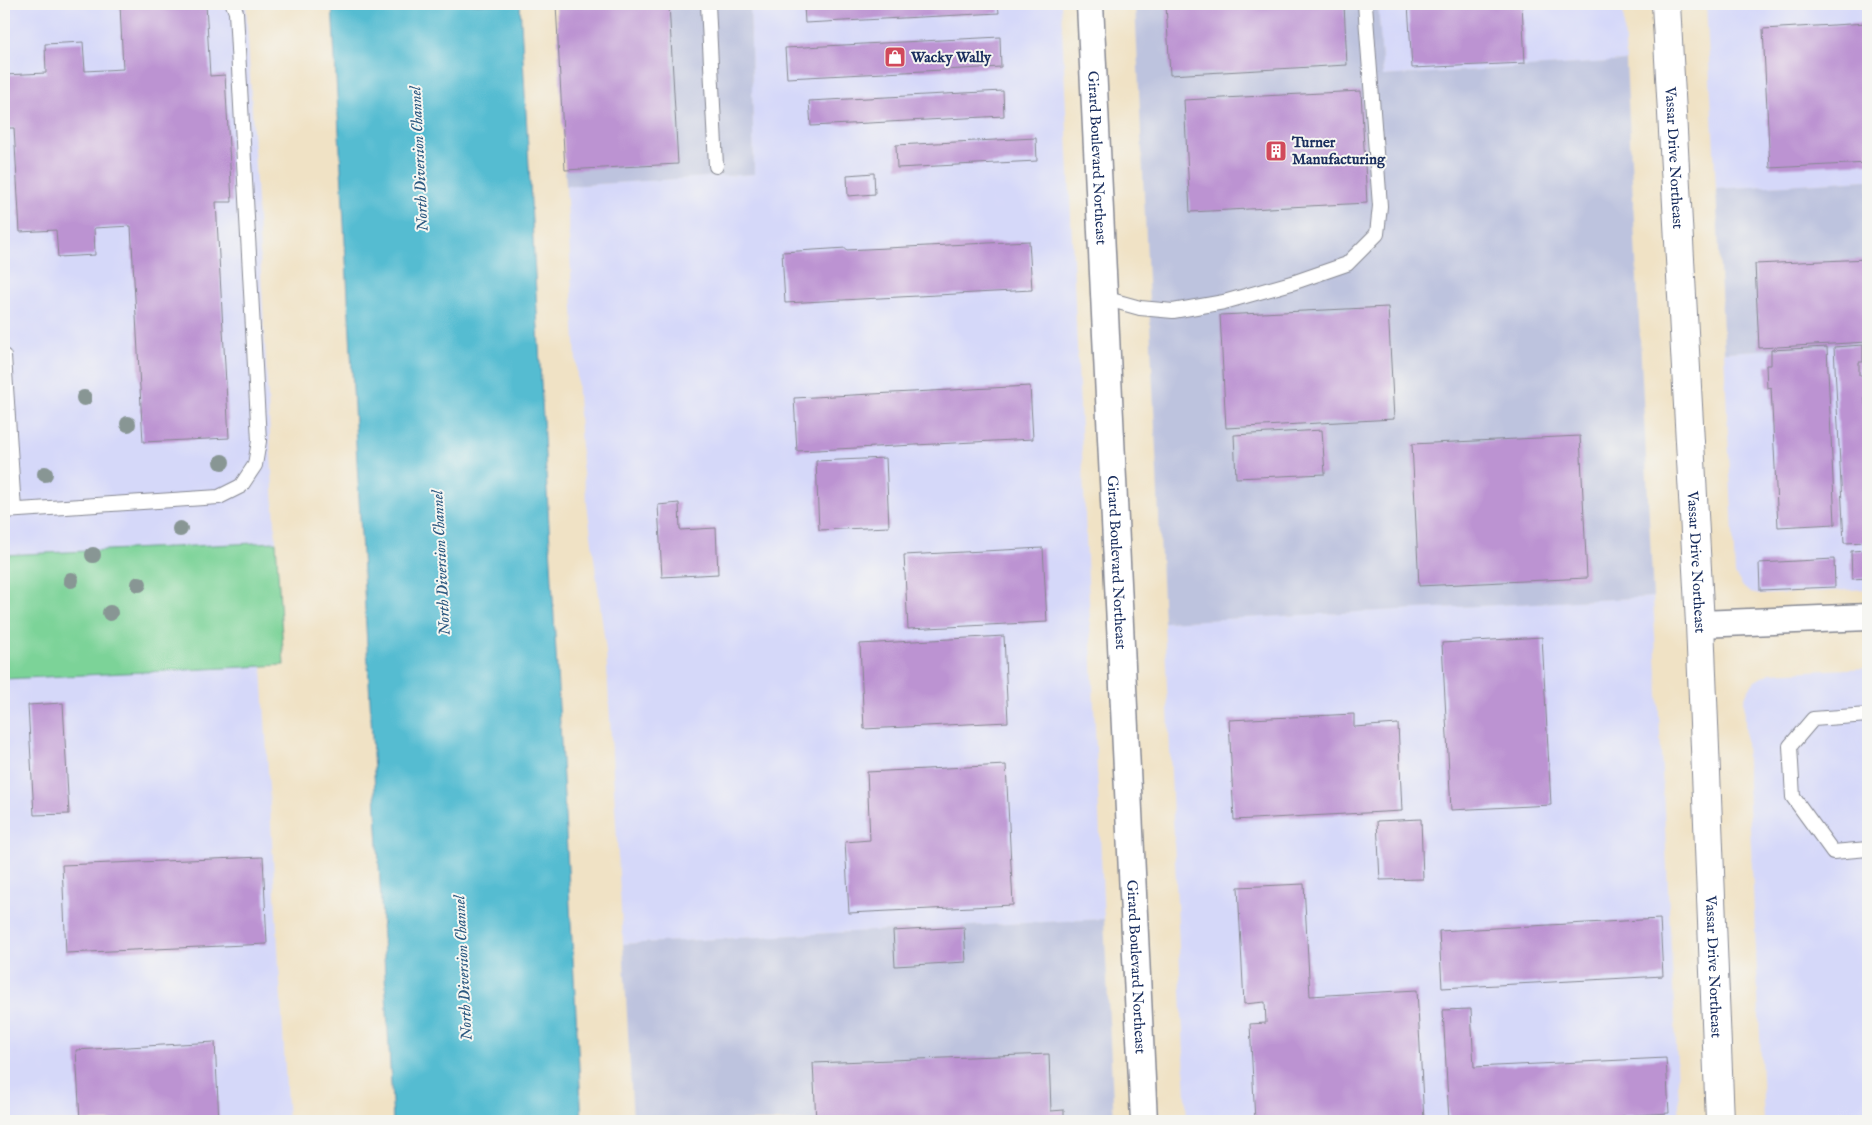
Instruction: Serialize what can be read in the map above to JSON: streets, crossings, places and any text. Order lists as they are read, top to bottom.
{
  "streets": {
    "street": ["Girard Boulevard Northeast", "Vassar Drive Northeast"]
  },
  "water": ["North Diversion Channel"],
  "places": {
    "shop": ["Wacky Wally"],
    "building": ["Turner Manufacturing"]
  }
}
